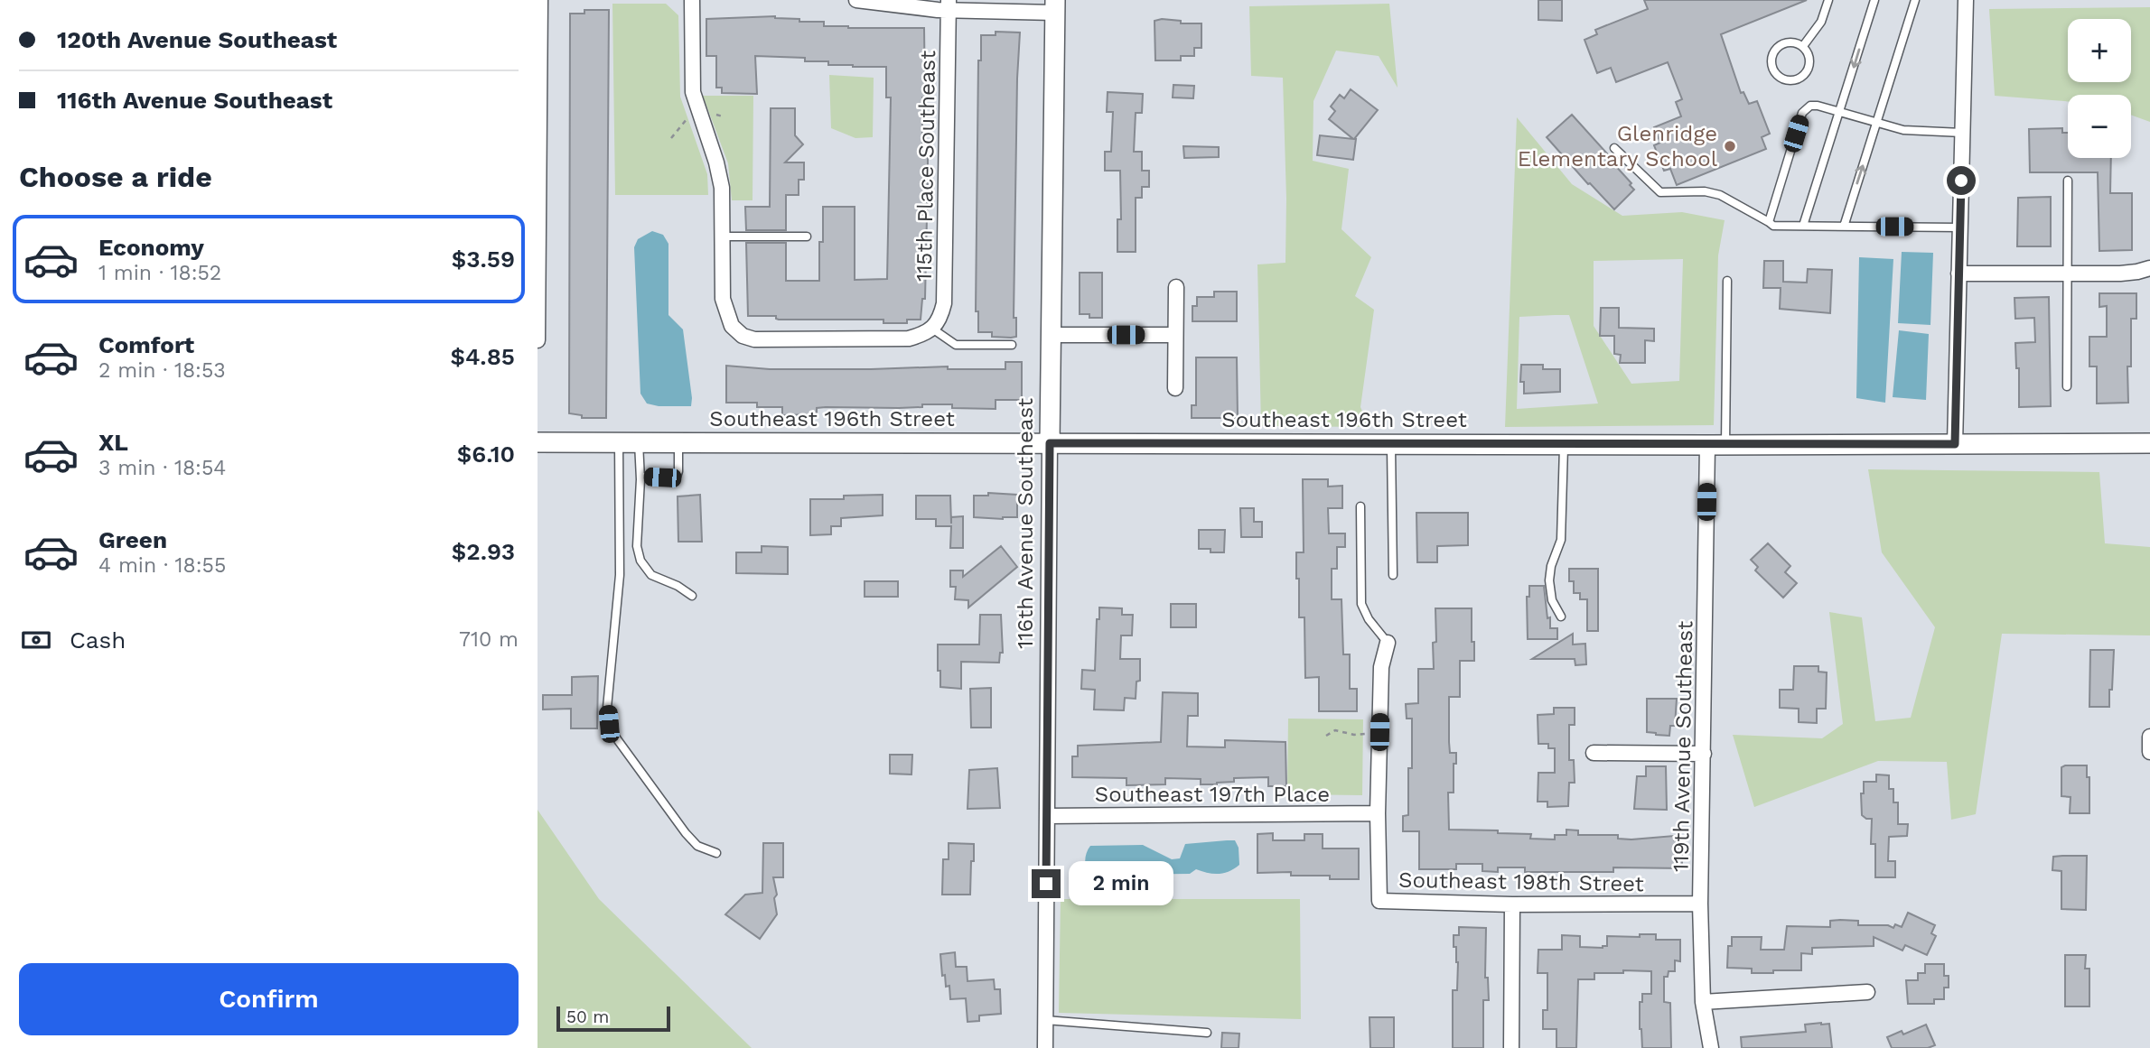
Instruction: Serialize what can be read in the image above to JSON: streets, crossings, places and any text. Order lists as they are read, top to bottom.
{
  "streets": {
    "street": [
      "115th Place Southeast",
      "Southeast 196th Street",
      "116th Avenue Southeast",
      "119th Avenue Southeast",
      "Southeast 197th Place",
      "Southeast 198th Street"
    ]
  },
  "crossings": [
    ["Southeast 196th Street", "116th Avenue Southeast"],
    ["Southeast 196th Street", "119th Avenue Southeast"],
    ["116th Avenue Southeast", "Southeast 197th Place"],
    ["119th Avenue Southeast", "Southeast 198th Street"],
    ["Southeast 197th Place", "Southeast 198th Street"]
  ],
  "places": ["Glenridge Elementary School"],
  "scale_bar": "50 m",
  "page": {
    "banner": ["120th Avenue Southeast", "116th Avenue Southeast"],
    "map_buttons": ["+", "−"],
    "heading": "Choose a ride",
    "list": [
      {
        "name": "Economy",
        "note": "1 min · 18:52",
        "value": "$3.59"
      },
      {
        "name": "Comfort",
        "note": "2 min · 18:53",
        "value": "$4.85"
      },
      {
        "name": "XL",
        "note": "3 min · 18:54",
        "value": "$6.10"
      },
      {
        "name": "Green",
        "note": "4 min · 18:55",
        "value": "$2.93"
      }
    ],
    "pay": ["Cash", "710 m"],
    "bubble": "2 min",
    "buttons": "Confirm",
    "scale": "50 m"
  }
}
